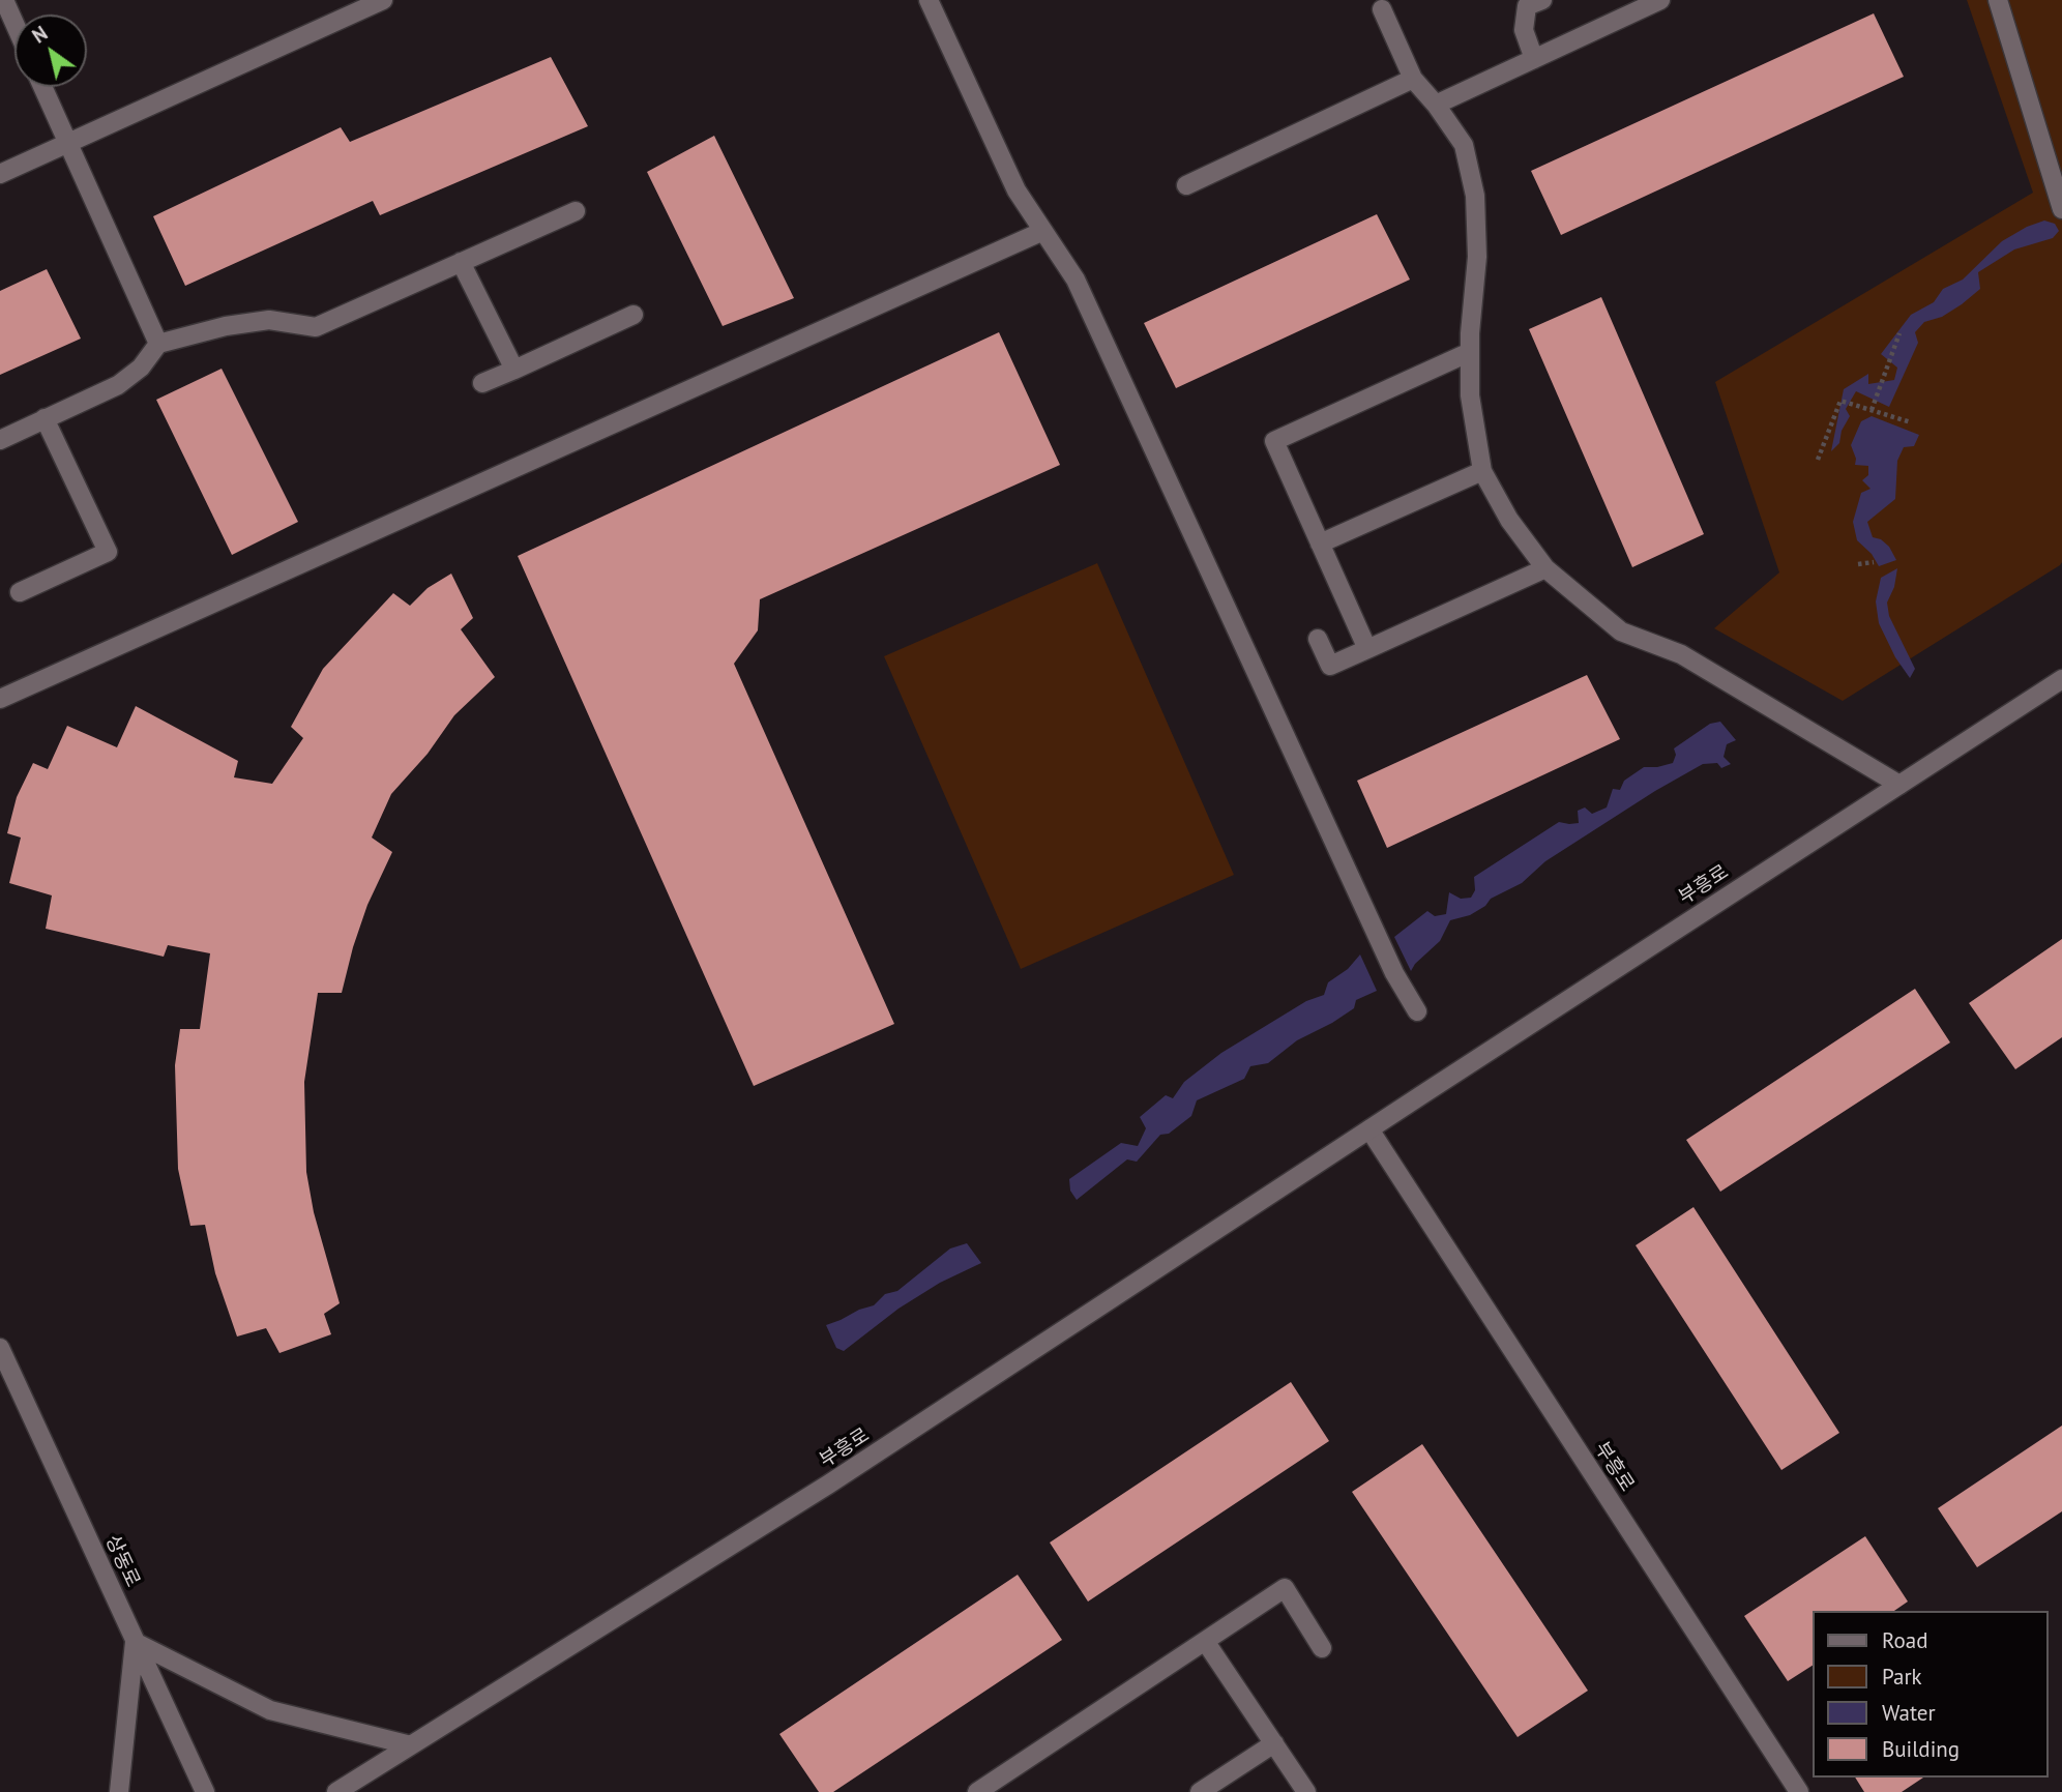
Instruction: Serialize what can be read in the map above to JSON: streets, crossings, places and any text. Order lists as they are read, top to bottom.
{
  "streets": {
    "street": ["부흥로", "상동로"]
  },
  "legend": [
    "Road",
    "Park",
    "Water",
    "Building"
  ],
  "north": "top left"
}
